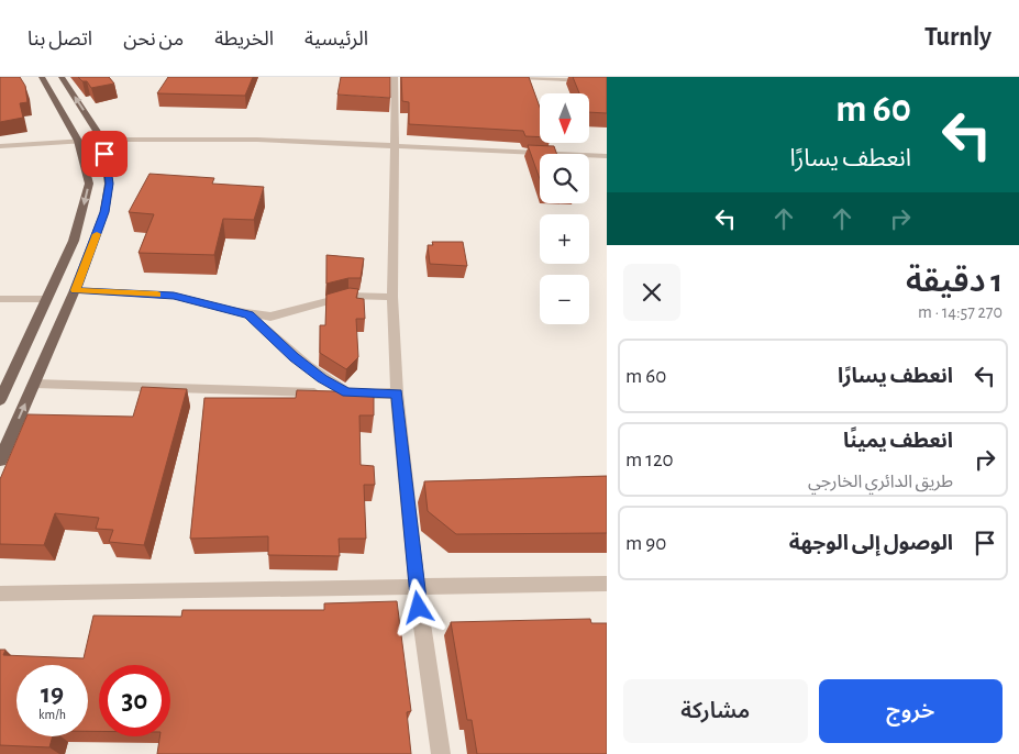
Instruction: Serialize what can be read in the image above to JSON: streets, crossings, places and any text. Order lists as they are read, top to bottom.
{
  "north": "bottom",
  "page": {
    "header": "Turnly",
    "nav": [
      "الرئيسية",
      "الخريطة",
      "من نحن",
      "اتصل بنا"
    ],
    "turn": ["60 m", "انعطف يسارًا"],
    "map_buttons": ["+", "−"],
    "heading": ["1 دقيقة", "270 m · 14:57"],
    "list": [
      {
        "name": "انعطف يسارًا",
        "value": "60 m"
      },
      {
        "name": "انعطف يمينًا",
        "note": "طريق الدائري الخارجي",
        "value": "120 m"
      },
      {
        "name": "الوصول إلى الوجهة",
        "value": "90 m"
      }
    ],
    "speed": "19 km/h",
    "limit": "30",
    "buttons": ["خروج", "مشاركة"]
  }
}
